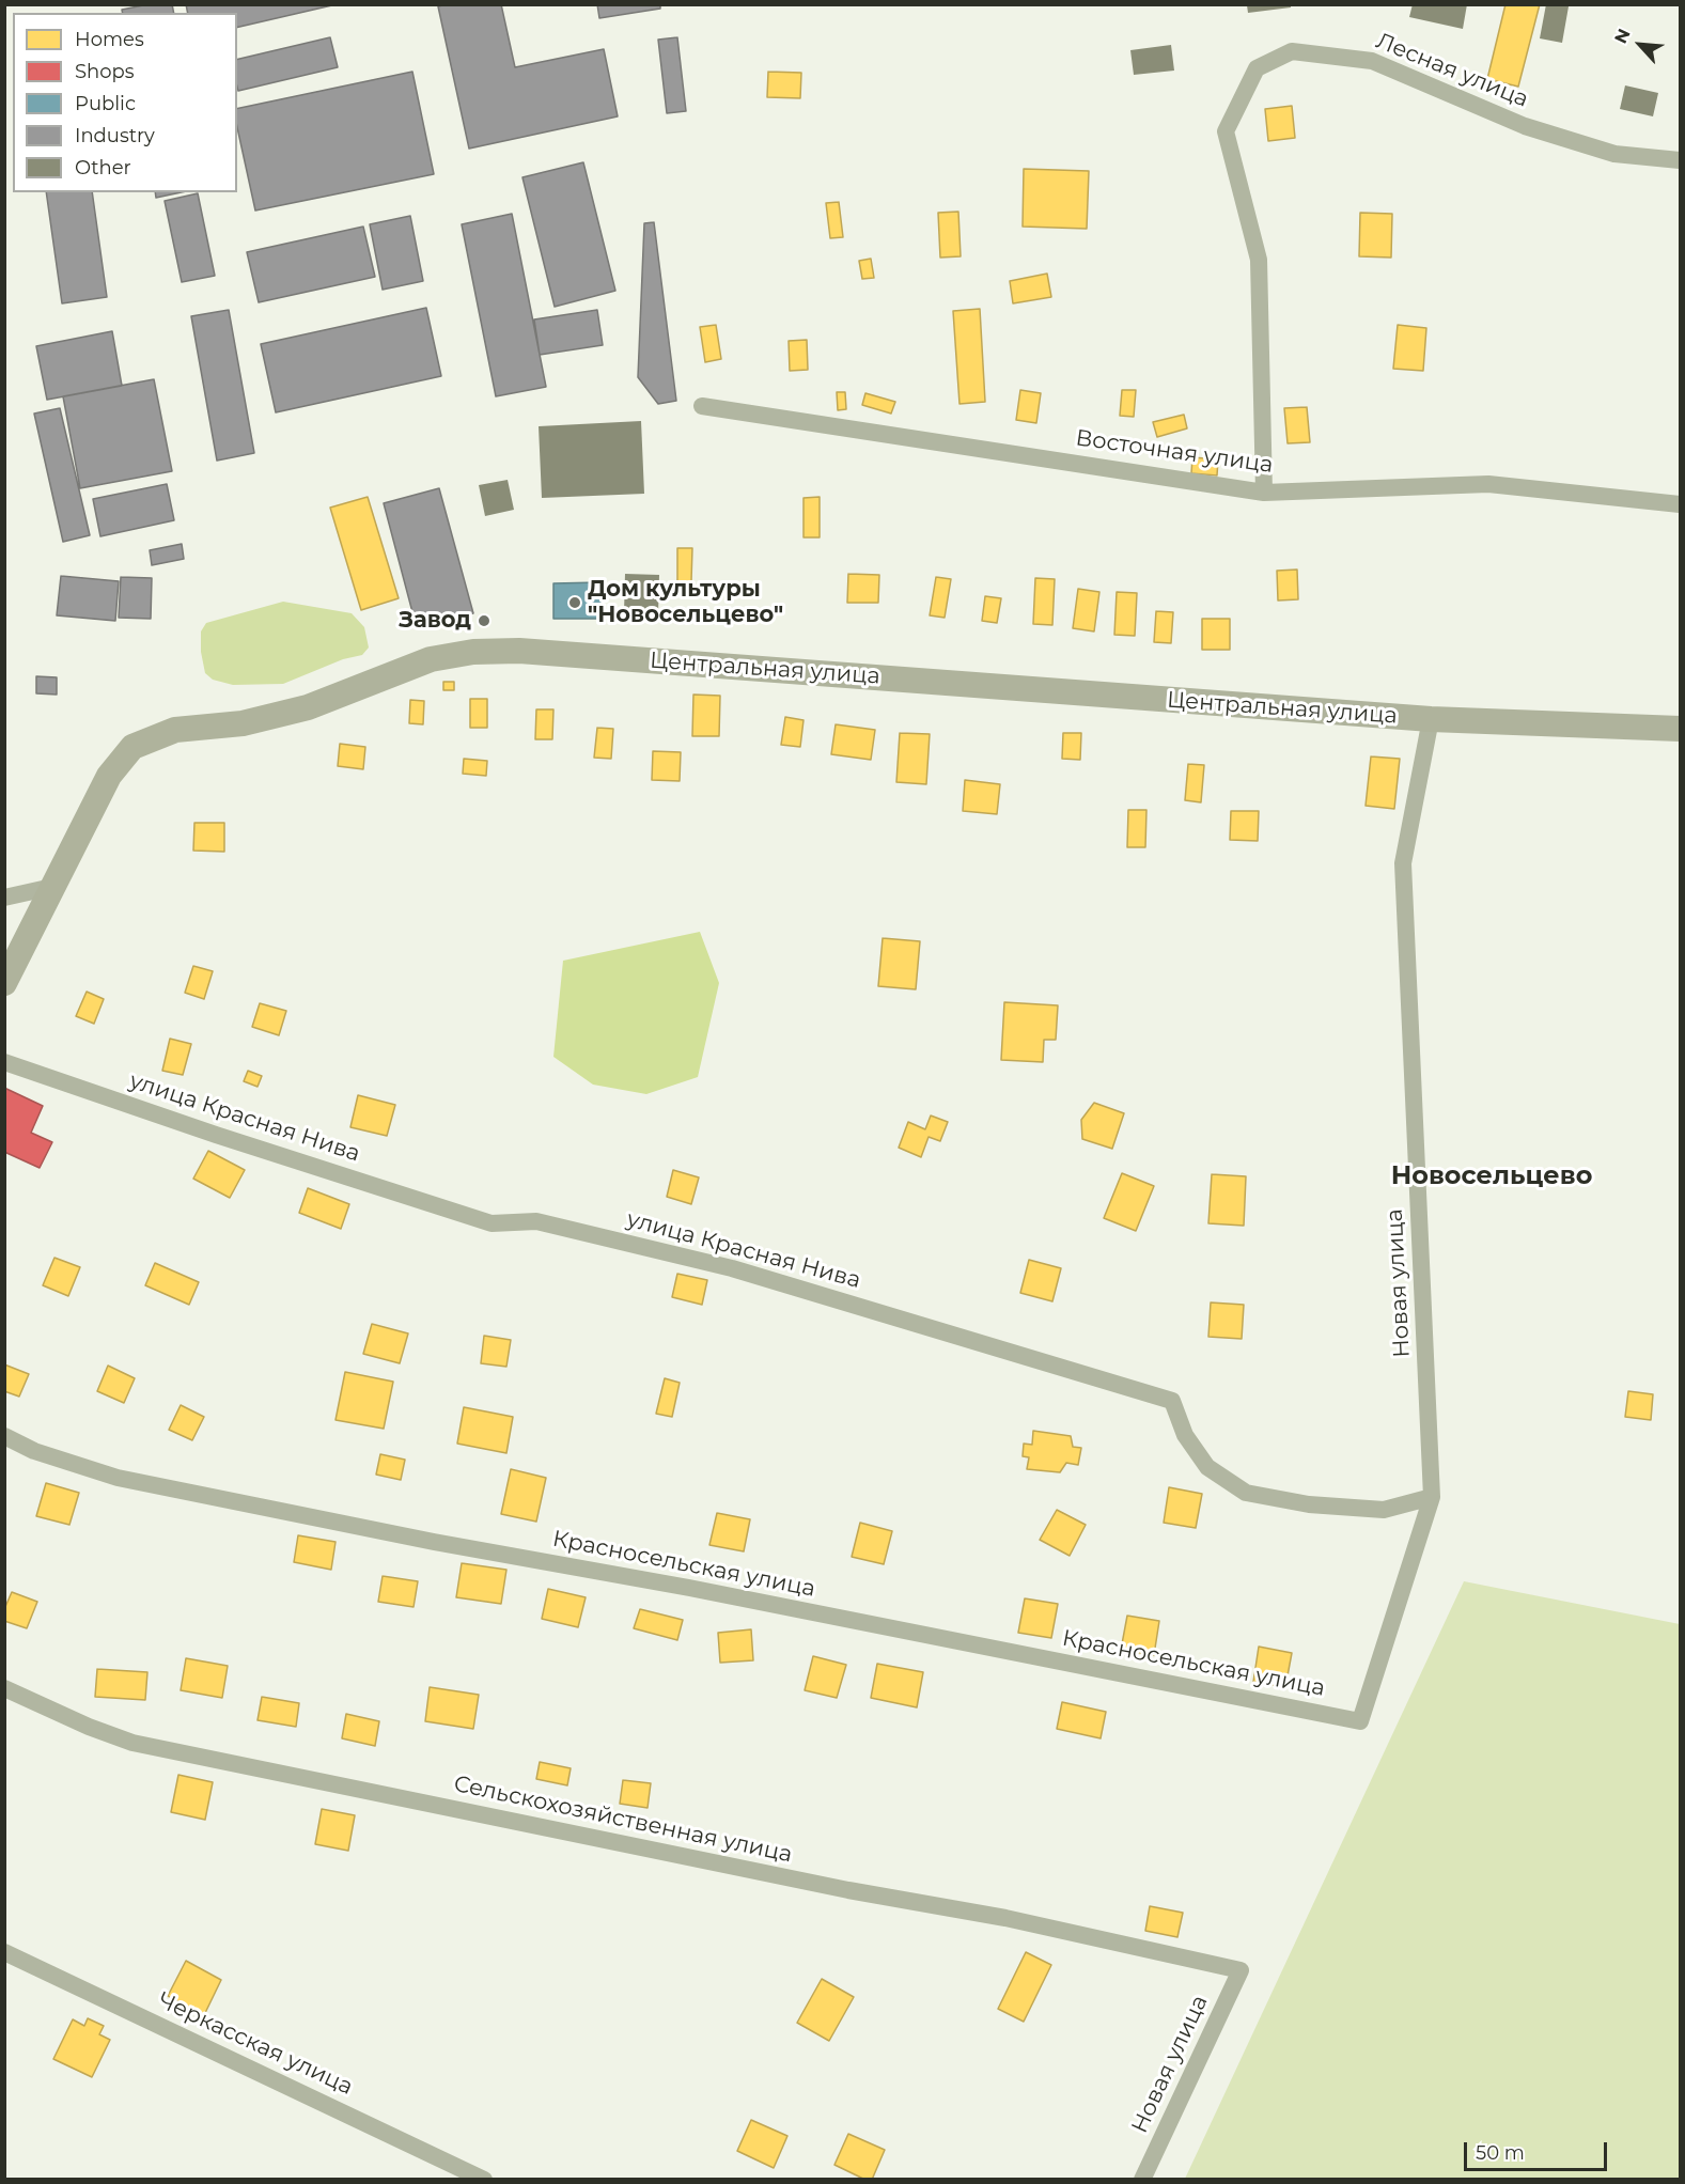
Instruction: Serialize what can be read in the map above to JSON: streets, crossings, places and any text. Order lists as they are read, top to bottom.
{
  "streets": {
    "street": [
      "Лесная улица",
      "Восточная улица",
      "Центральная улица",
      "улица Красная Нива",
      "Новая улица",
      "Красносельская улица",
      "Сельскохозяйственная улица",
      "Черкасская улица"
    ]
  },
  "crossings": [
    ["Лесная улица", "Восточная улица"],
    ["Центральная улица", "Новая улица"],
    ["улица Красная Нива", "Новая улица"],
    ["Новая улица", "Красносельская улица"],
    ["Новая улица", "Сельскохозяйственная улица"]
  ],
  "districts": ["Новосельцево"],
  "places": ["Дом культуры \"Новосельцево\"", "Завод"],
  "legend": [
    "Homes",
    "Shops",
    "Public",
    "Industry",
    "Other"
  ],
  "scale_bar": "50 m",
  "north": "top left"
}
